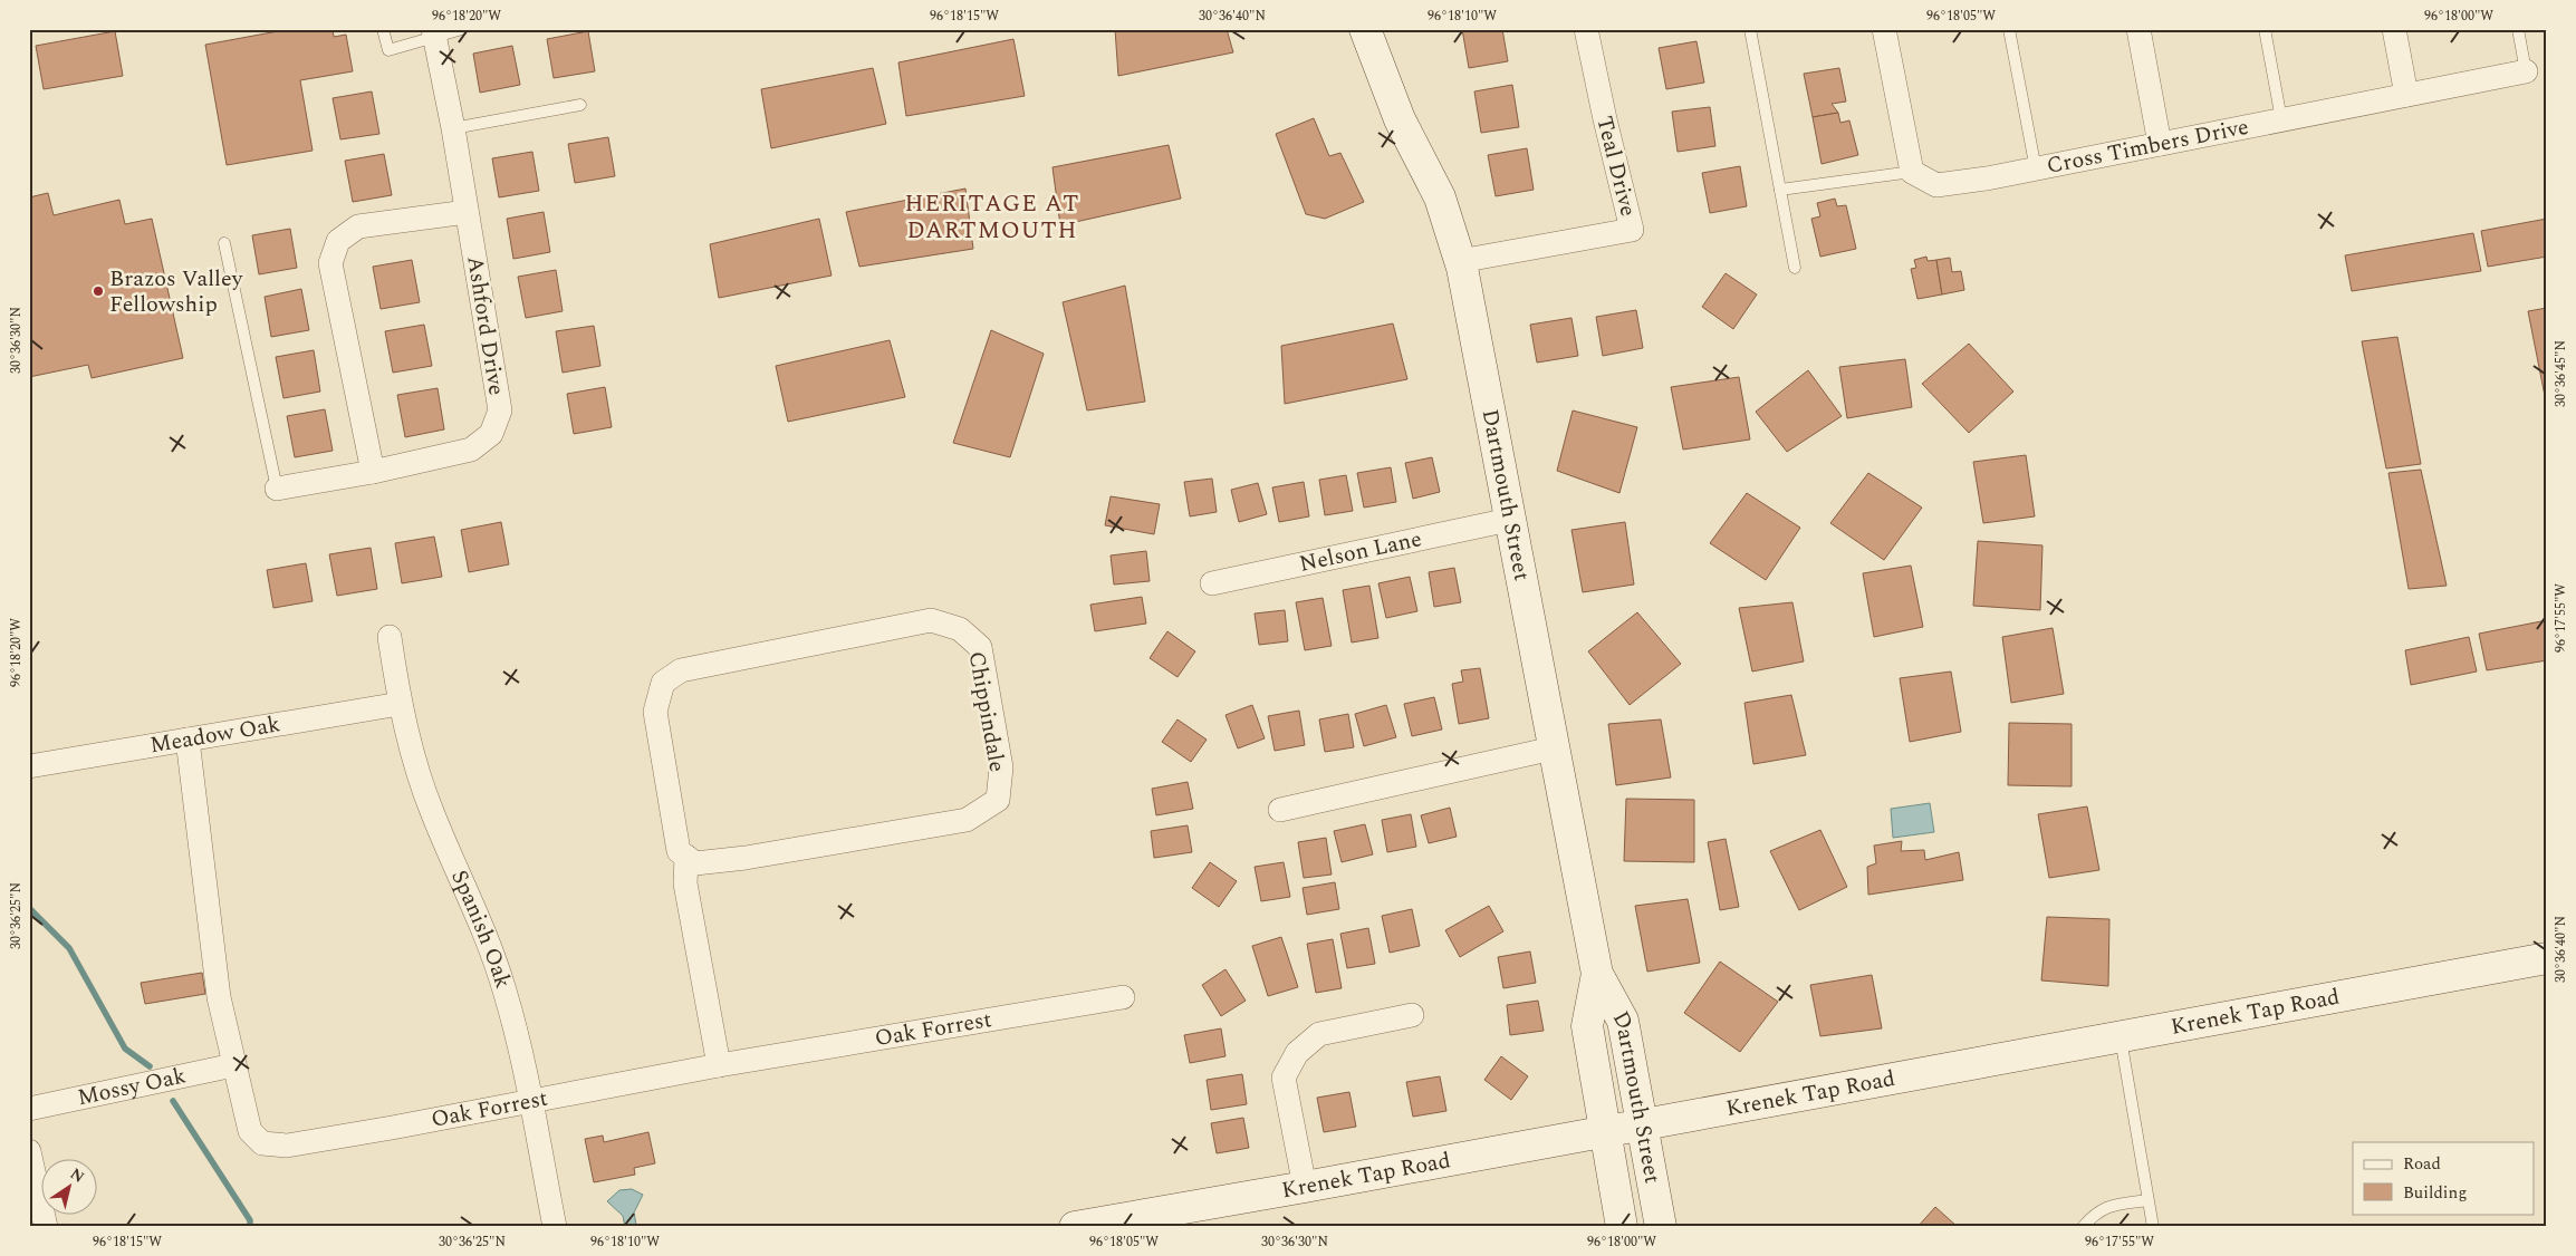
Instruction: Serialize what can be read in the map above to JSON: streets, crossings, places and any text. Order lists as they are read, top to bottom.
{
  "streets": {
    "street": [
      "Cross Timbers Drive",
      "Teal Drive",
      "Ashford Drive",
      "Dartmouth Street",
      "Nelson Lane",
      "Chippindale",
      "Meadow Oak",
      "Spanish Oak",
      "Krenek Tap Road",
      "Oak Forrest",
      "Mossy Oak"
    ]
  },
  "crossings": [
    ["Teal Drive", "Dartmouth Street"],
    ["Dartmouth Street", "Nelson Lane"],
    ["Dartmouth Street", "Krenek Tap Road"],
    ["Chippindale", "Oak Forrest"],
    ["Meadow Oak", "Spanish Oak"],
    ["Meadow Oak", "Oak Forrest"],
    ["Spanish Oak", "Oak Forrest"],
    ["Oak Forrest", "Mossy Oak"]
  ],
  "districts": ["HERITAGE AT DARTMOUTH"],
  "places": ["Brazos Valley Fellowship"],
  "legend": ["Road", "Building"],
  "north": "top right",
  "coordinates": [
    "96°18'20\"W",
    "96°18'15\"W",
    "30°36'40\"N",
    "96°18'10\"W",
    "96°18'05\"W",
    "96°18'00\"W",
    "30°36'30\"N",
    "30°36'45\"N",
    "96°17'55\"W",
    "30°36'25\"N"
  ]
}
